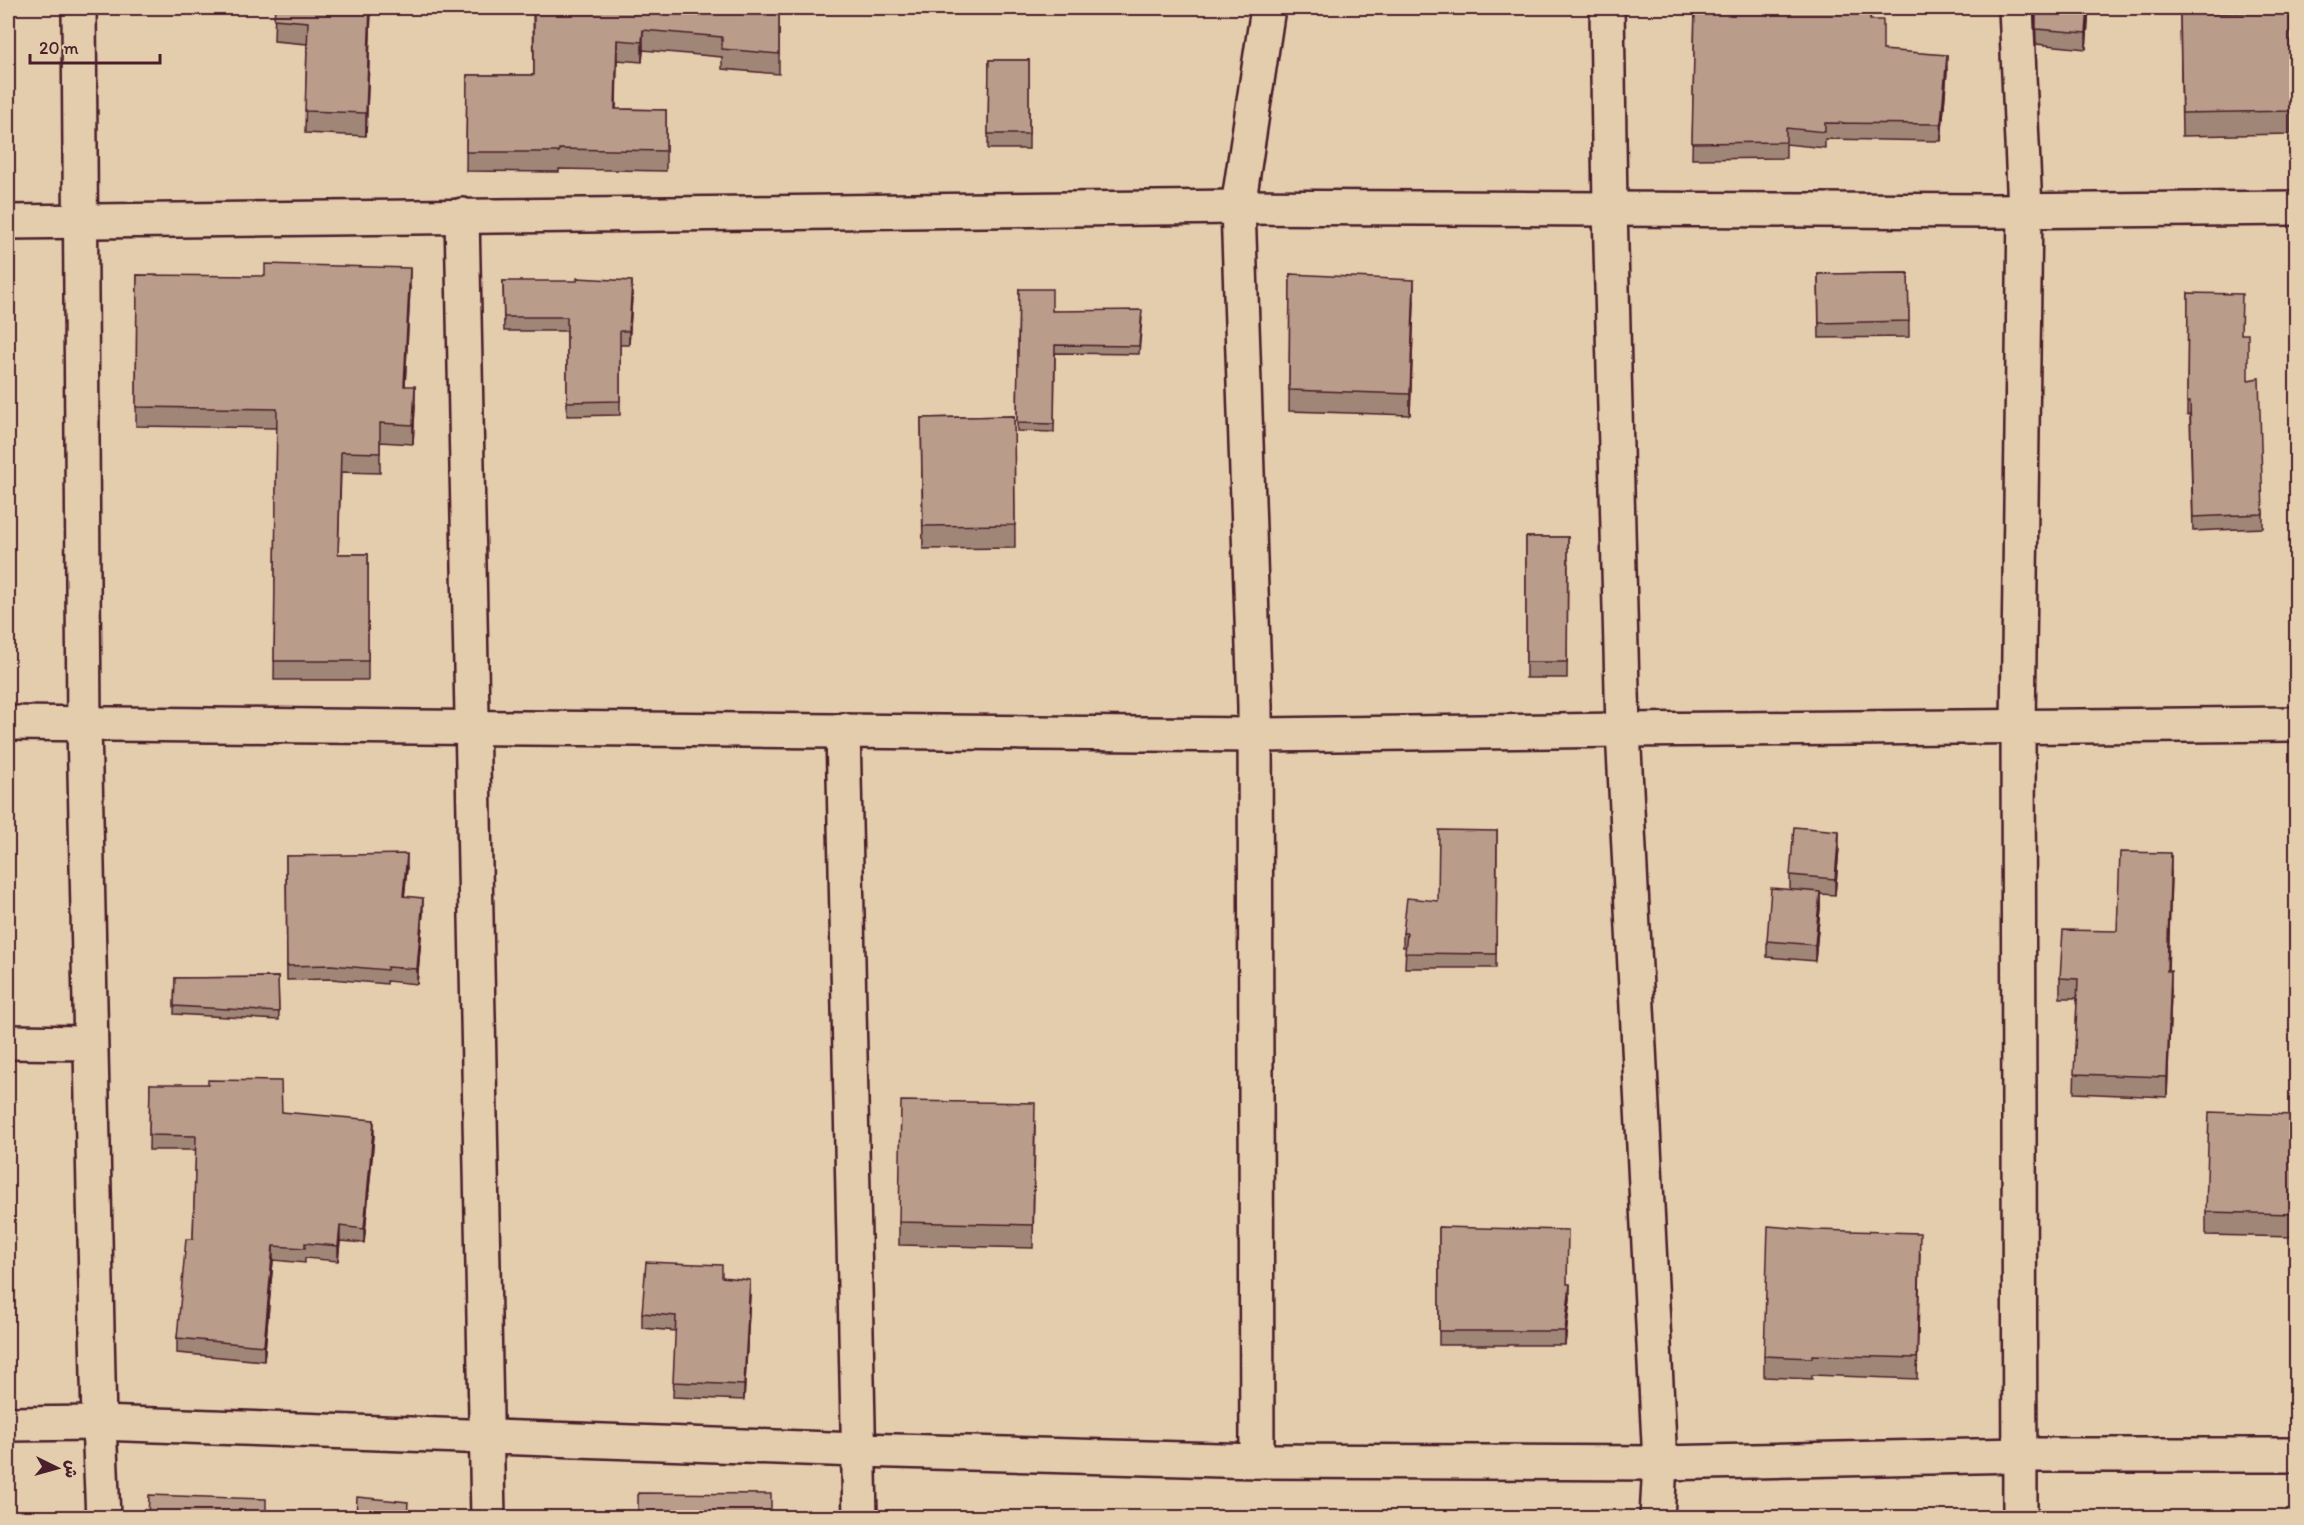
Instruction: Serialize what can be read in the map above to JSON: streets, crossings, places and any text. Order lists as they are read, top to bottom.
{
  "scale_bar": "20 m",
  "north": "right"
}
